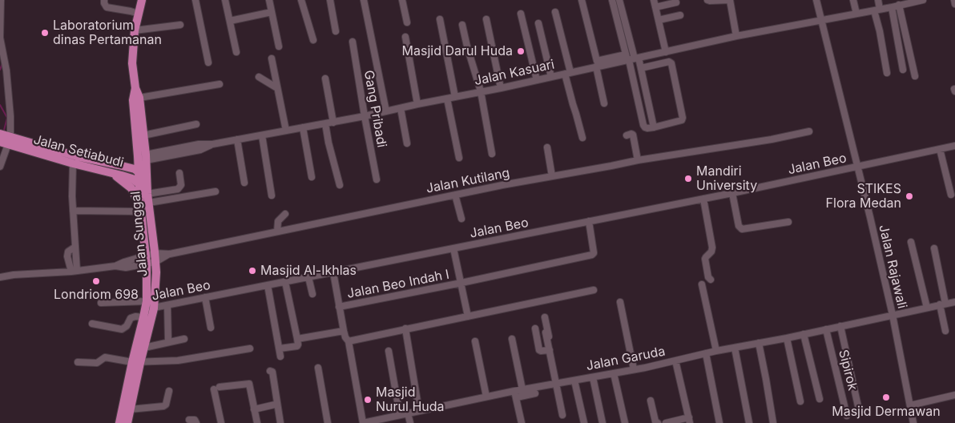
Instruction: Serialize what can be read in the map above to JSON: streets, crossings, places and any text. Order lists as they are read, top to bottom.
{
  "streets": {
    "main road": ["Jalan Setiabudi", "Jalan Sunggal"],
    "street": [
      "Jalan Kasuari",
      "Gang Pribadi",
      "Jalan Beo",
      "Jalan Kutilang",
      "Jalan Rajawali",
      "Jalan Beo Indah I",
      "Jalan Garuda",
      "Sipirok"
    ]
  },
  "crossings": [
    ["Jalan Kasuari", "Gang Pribadi"],
    ["Jalan Kasuari", "Jalan Sunggal"],
    ["Jalan Kasuari", "Jalan Rajawali"],
    ["Jalan Setiabudi", "Jalan Sunggal"],
    ["Jalan Beo", "Jalan Sunggal"],
    ["Jalan Beo", "Jalan Rajawali"],
    ["Jalan Beo", "Jalan Beo Indah I"],
    ["Jalan Kutilang", "Jalan Sunggal"],
    ["Jalan Rajawali", "Jalan Garuda"],
    ["Jalan Garuda", "Sipirok"]
  ],
  "places": [
    "Laboratorium dinas Pertamanan",
    "Masjid Darul Huda",
    "Mandiri University",
    "STIKES Flora Medan",
    "Masjid Al-Ikhlas",
    "Londriom 698",
    "Masjid Dermawan",
    "Masjid Nurul Huda"
  ]
}
